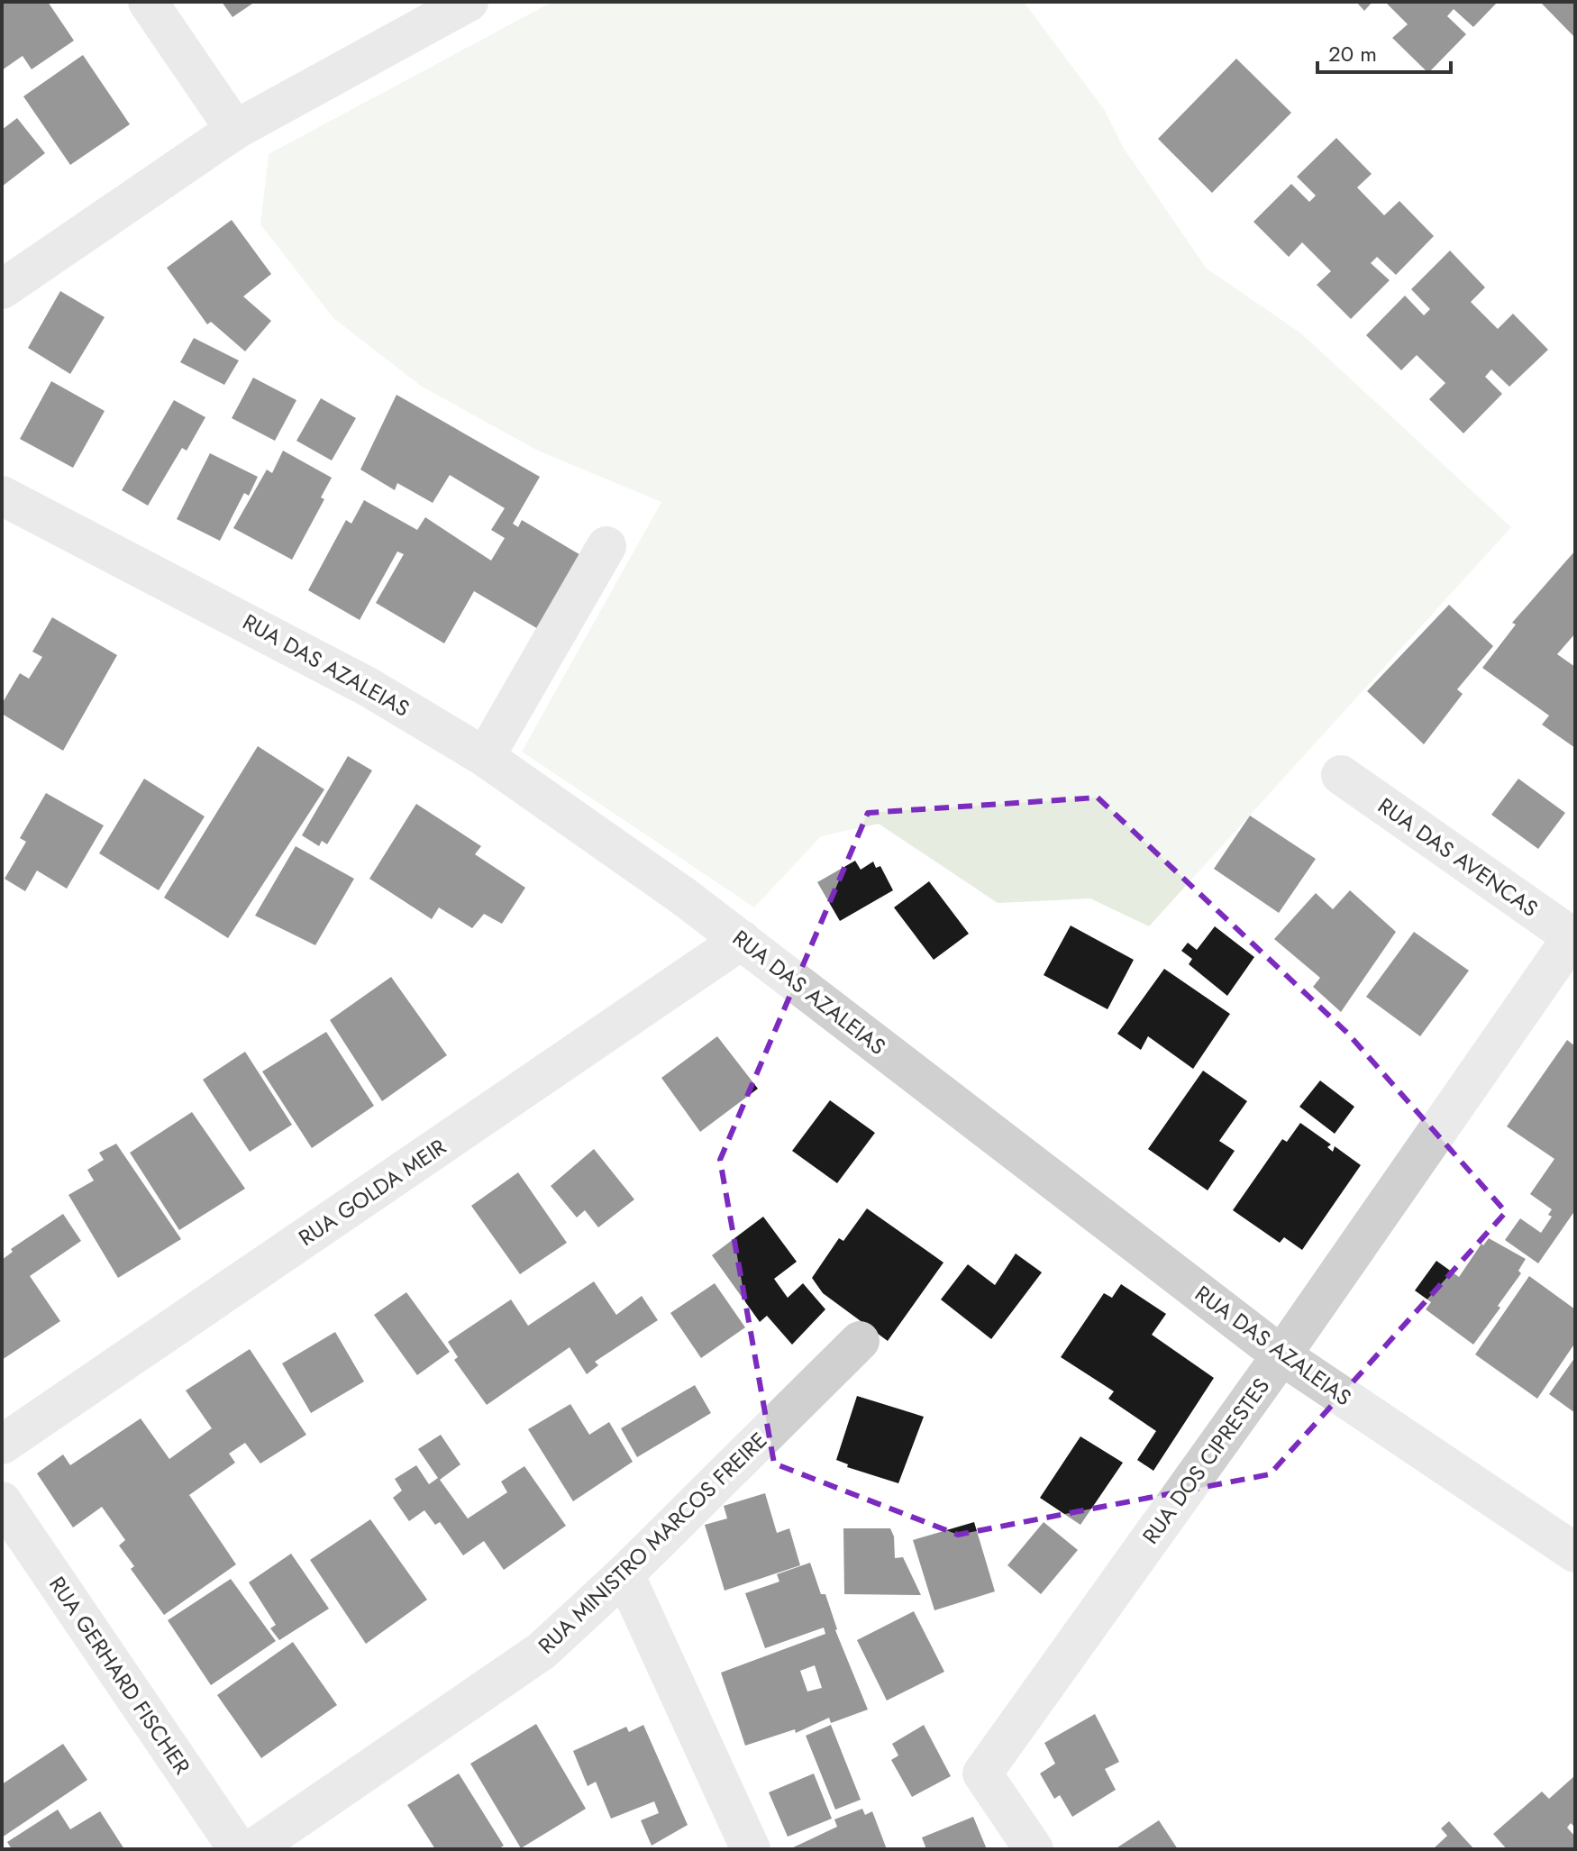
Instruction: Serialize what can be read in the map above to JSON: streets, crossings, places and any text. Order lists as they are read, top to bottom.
{
  "streets": {
    "street": [
      "RUA DAS AZALEIAS",
      "RUA DAS AVENCAS",
      "RUA GOLDA MEIR",
      "RUA DOS CIPRESTES",
      "RUA MINISTRO MARCOS FREIRE",
      "RUA GERHARD FISCHER"
    ]
  },
  "crossings": [
    ["RUA DAS AZALEIAS", "RUA GOLDA MEIR"],
    ["RUA DAS AZALEIAS", "RUA DOS CIPRESTES"],
    ["RUA DAS AVENCAS", "RUA DOS CIPRESTES"]
  ],
  "scale_bar": "20 m"
}
